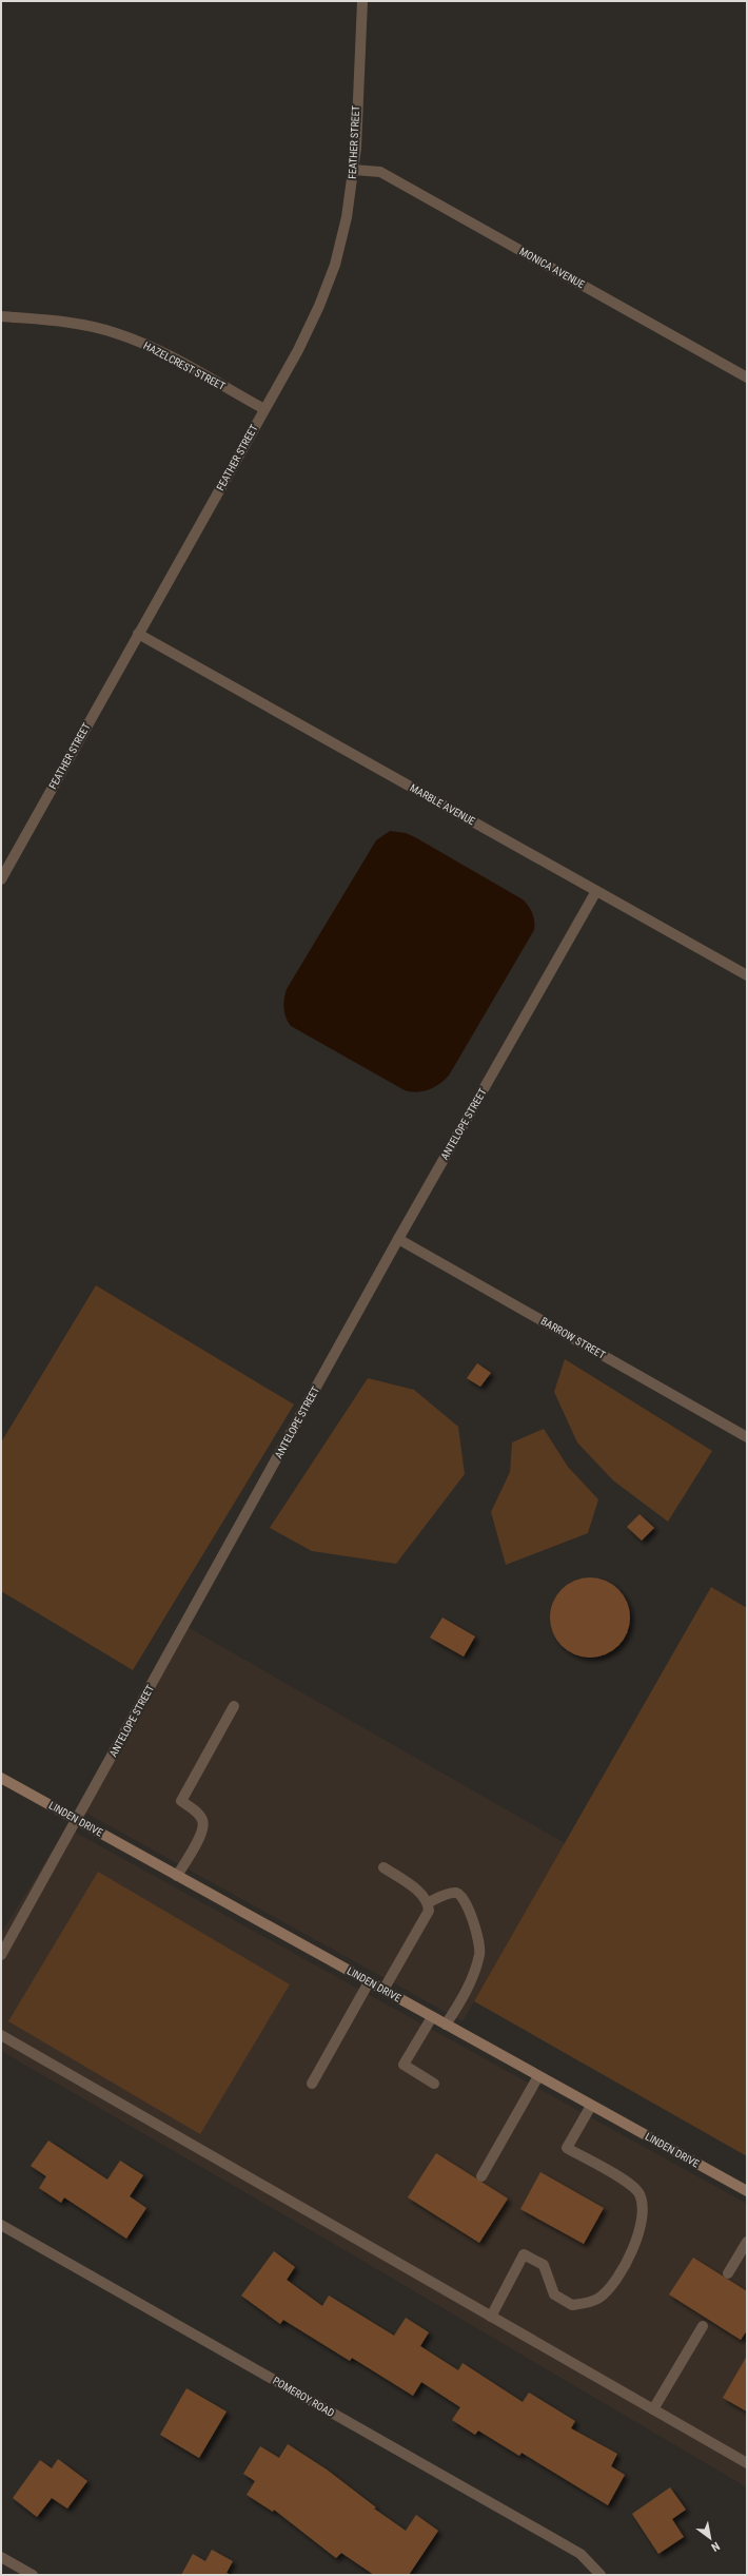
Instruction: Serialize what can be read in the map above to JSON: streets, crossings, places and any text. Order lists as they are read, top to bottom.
{
  "streets": {
    "street": [
      "FEATHER STREET",
      "MONICA AVENUE",
      "HAZELCREST STREET",
      "MARBLE AVENUE",
      "ANTELOPE STREET",
      "BARROW STREET",
      "LINDEN DRIVE",
      "POMEROY ROAD"
    ]
  },
  "crossings": [
    ["FEATHER STREET", "MONICA AVENUE"],
    ["FEATHER STREET", "HAZELCREST STREET"],
    ["FEATHER STREET", "MARBLE AVENUE"],
    ["MARBLE AVENUE", "ANTELOPE STREET"],
    ["ANTELOPE STREET", "BARROW STREET"],
    ["ANTELOPE STREET", "LINDEN DRIVE"]
  ],
  "north": "bottom right"
}
